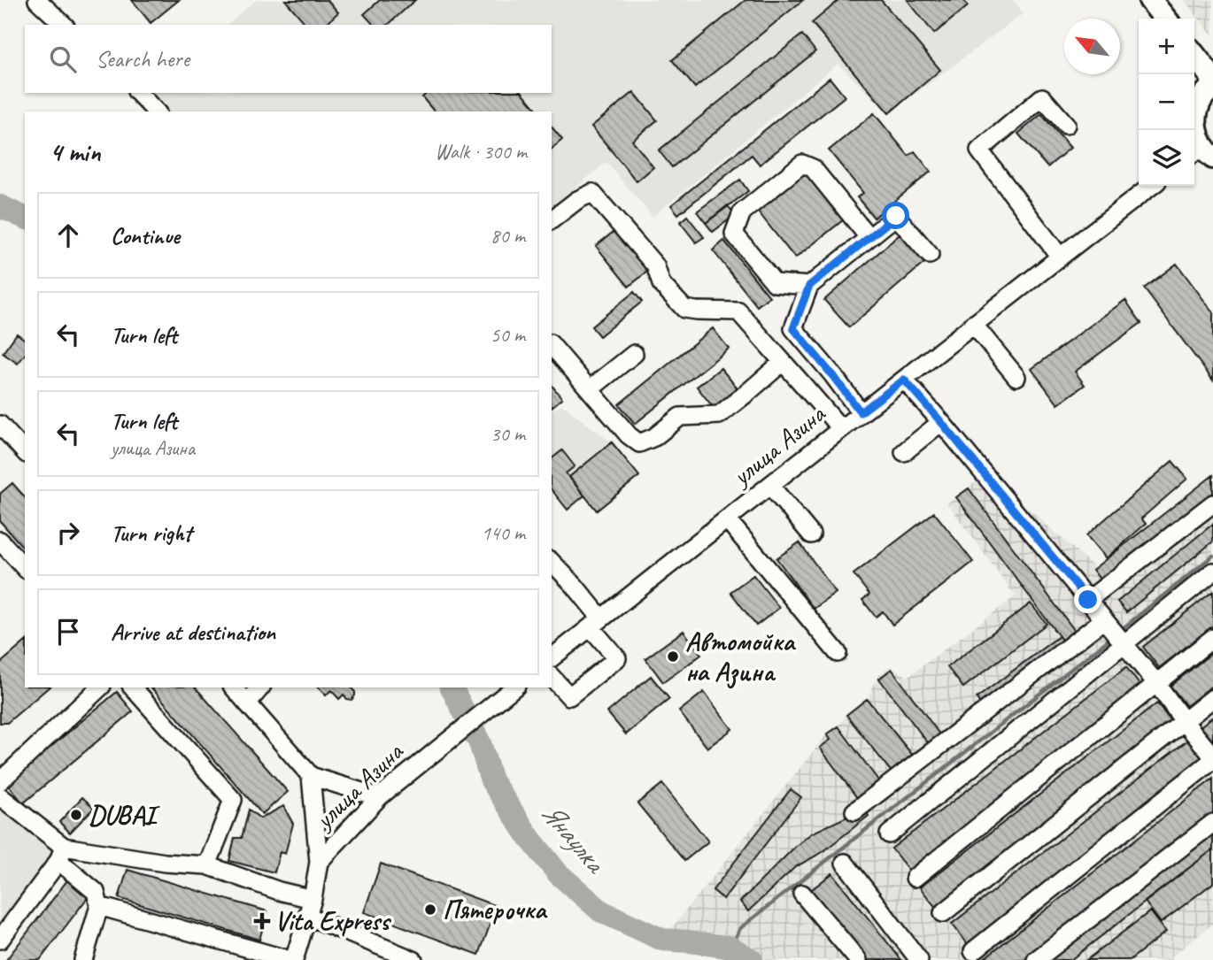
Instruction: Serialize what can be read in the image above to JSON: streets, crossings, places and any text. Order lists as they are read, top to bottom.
{
  "streets": {
    "street": ["улица Азина"]
  },
  "water": ["Янаулка"],
  "places": {
    "other": ["Автомойка на Азина", "DUBAI", "Пятерочка"],
    "health": ["Vita Express"]
  },
  "north": "top left",
  "page": {
    "map_buttons": ["+", "−"],
    "search": "Search here",
    "heading": ["4 min", "Walk · 300 m"],
    "list": [
      ["Continue", "80 m"],
      ["Turn left", "50 m"],
      ["Turn left", "улица Азина", "30 m"],
      ["Turn right", "140 m"],
      "Arrive at destination"
    ]
  }
}
